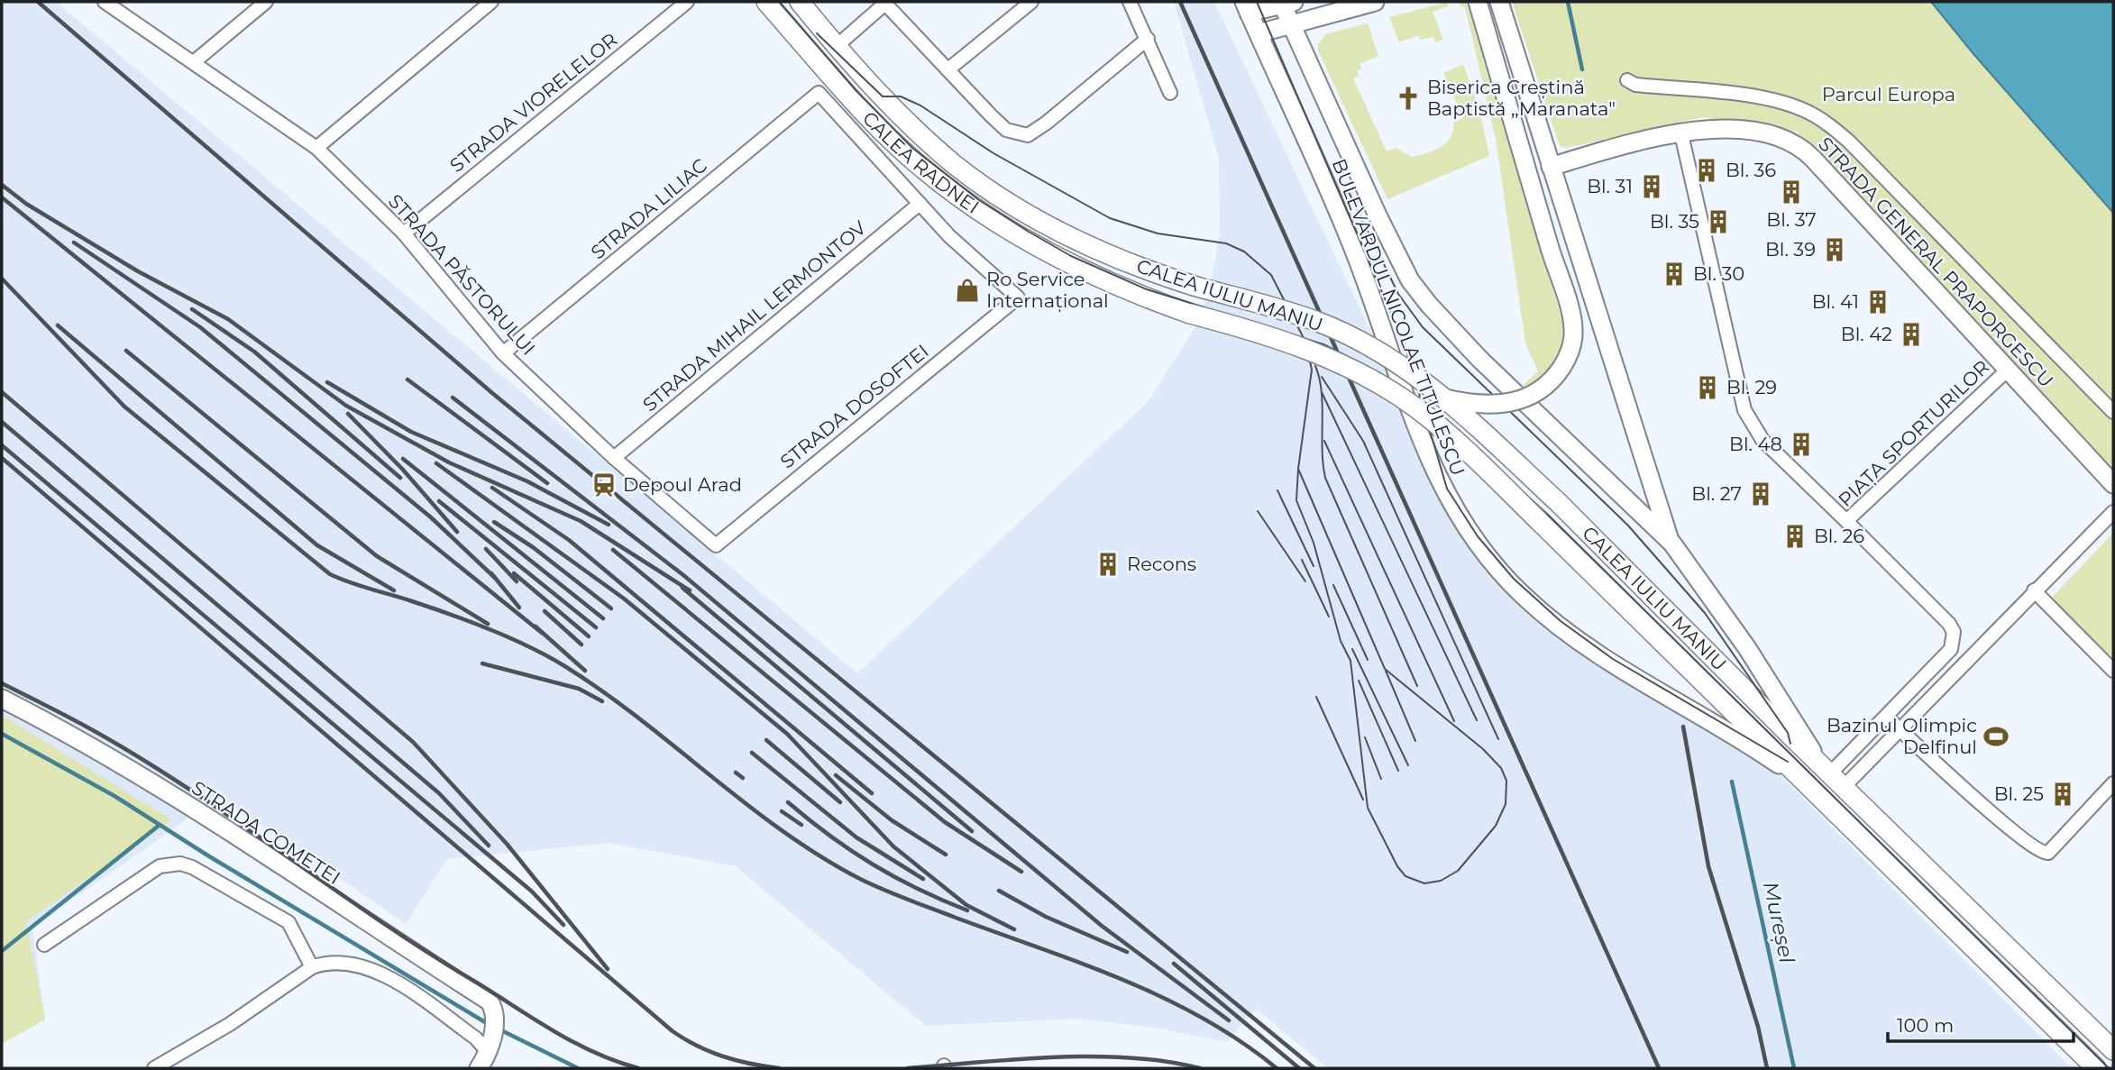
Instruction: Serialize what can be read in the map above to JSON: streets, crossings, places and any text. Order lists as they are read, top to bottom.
{
  "streets": {
    "main road": ["CALEA RADNEI", "CALEA IULIU MANIU"],
    "street": [
      "STRADA VIORELELOR",
      "STRADA LILIAC",
      "STRADA GENERAL PRAPORGESCU",
      "STRADA PĂSTORULUI",
      "STRADA MIHAIL LERMONTOV",
      "BULEVARDUL NICOLAE TITULESCU",
      "STRADA DOSOFTEI",
      "PIAȚA SPORTURILOR",
      "STRADA COMETEI"
    ]
  },
  "crossings": [
    ["STRADA VIORELELOR", "STRADA PĂSTORULUI"],
    ["CALEA RADNEI", "CALEA IULIU MANIU"],
    ["STRADA LILIAC", "STRADA PĂSTORULUI"],
    ["STRADA LILIAC", "STRADA MIHAIL LERMONTOV"],
    ["STRADA LILIAC", "STRADA DOSOFTEI"],
    ["STRADA GENERAL PRAPORGESCU", "PIAȚA SPORTURILOR"],
    ["STRADA PĂSTORULUI", "STRADA MIHAIL LERMONTOV"],
    ["STRADA PĂSTORULUI", "STRADA DOSOFTEI"],
    ["CALEA IULIU MANIU", "BULEVARDUL NICOLAE TITULESCU"],
    ["CALEA IULIU MANIU", "PIAȚA SPORTURILOR"],
    ["STRADA MIHAIL LERMONTOV", "STRADA DOSOFTEI"],
    ["BULEVARDUL NICOLAE TITULESCU", "PIAȚA SPORTURILOR"]
  ],
  "water": ["Mureșel"],
  "parks": ["Parcul Europa"],
  "places": {
    "church": ["Biserica Creștină Baptistă ,,Maranata\""],
    "building": [
      "Bl. 36",
      "Bl. 31",
      "Bl. 37",
      "Bl. 35",
      "Bl. 39",
      "Bl. 30",
      "Bl. 41",
      "Bl. 42",
      "Bl. 29",
      "Bl. 48",
      "Bl. 27",
      "Bl. 26",
      "Recons",
      "Bl. 25"
    ],
    "shop": ["Ro Service Internațional"],
    "station": ["Depoul Arad"],
    "sports": ["Bazinul Olimpic Delfinul"]
  },
  "scale_bar": "100 m"
}
